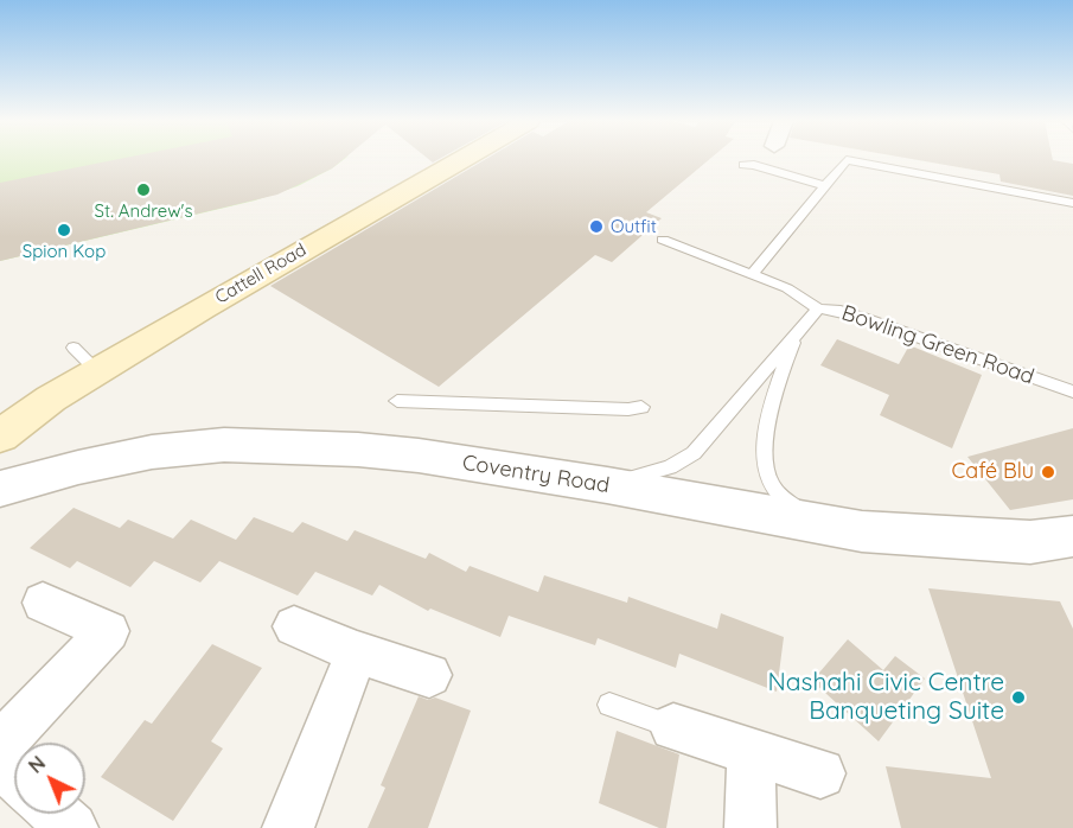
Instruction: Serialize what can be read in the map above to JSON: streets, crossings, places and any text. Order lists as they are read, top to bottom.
{
  "streets": {
    "main road": ["Cattell Road"],
    "street": ["Coventry Road"],
    "lane": ["Bowling Green Road"]
  },
  "crossings": [
    ["Bowling Green Road", "Coventry Road"]
  ],
  "places": [
    "St. Andrew's",
    "Outfit",
    "Spion Kop",
    "Café Blu",
    "Nashahi Civic Centre Banqueting Suite"
  ],
  "north": "top left"
}
